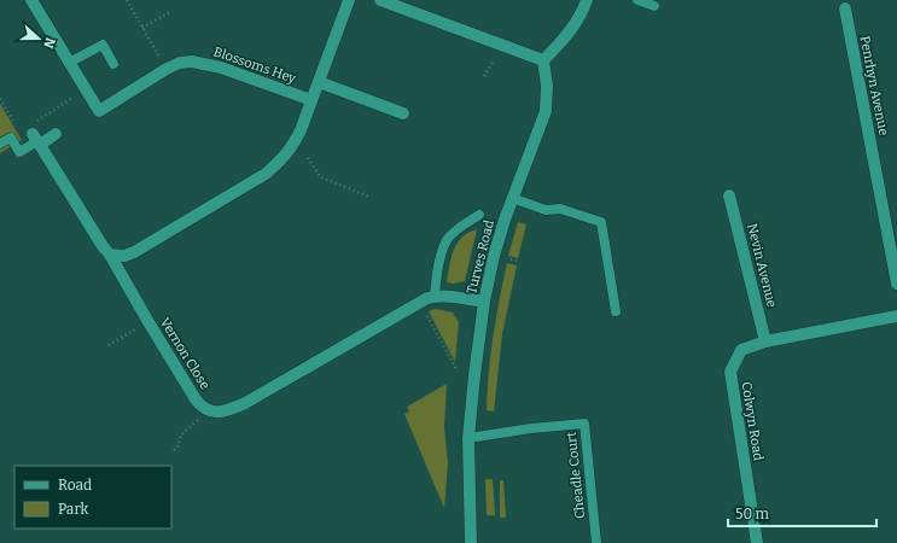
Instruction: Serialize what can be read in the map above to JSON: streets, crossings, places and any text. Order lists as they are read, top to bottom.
{
  "streets": {
    "street": [
      "Blossoms Hey",
      "Penrhyn Avenue",
      "Turves Road",
      "Nevin Avenue",
      "Vernon Close",
      "Colwyn Road"
    ],
    "lane": ["Cheadle Court"]
  },
  "crossings": [
    ["Turves Road", "Vernon Close"],
    ["Turves Road", "Cheadle Court"],
    ["Nevin Avenue", "Colwyn Road"]
  ],
  "legend": ["Road", "Park"],
  "scale_bar": "50 m",
  "north": "right"
}
